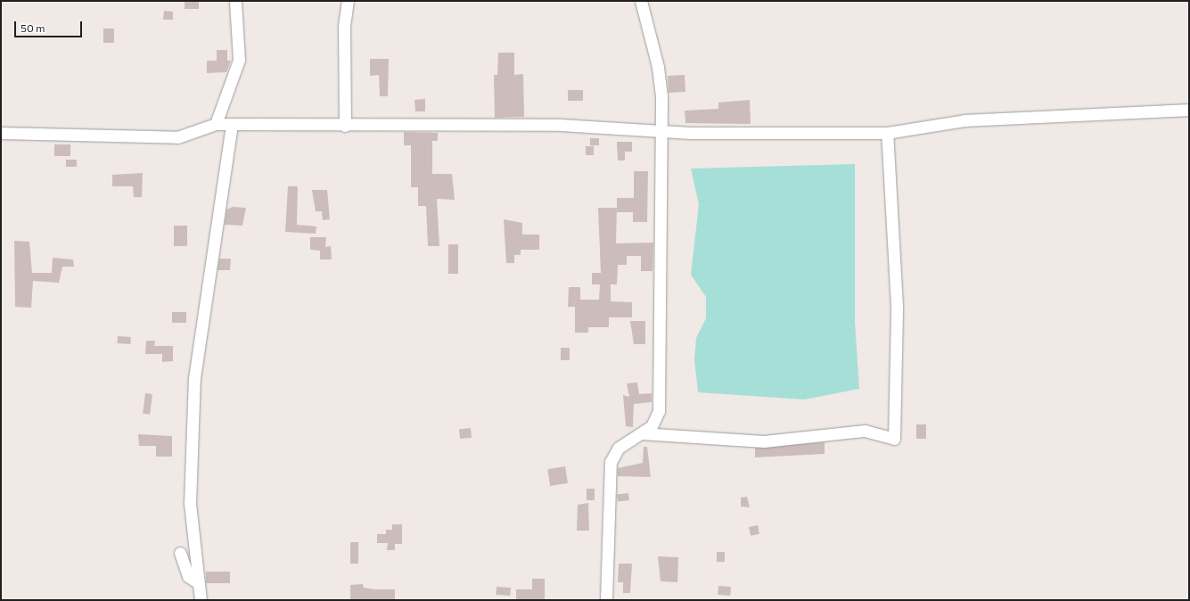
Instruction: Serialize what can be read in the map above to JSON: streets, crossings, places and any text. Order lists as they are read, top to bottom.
{
  "scale_bar": "50 m"
}
